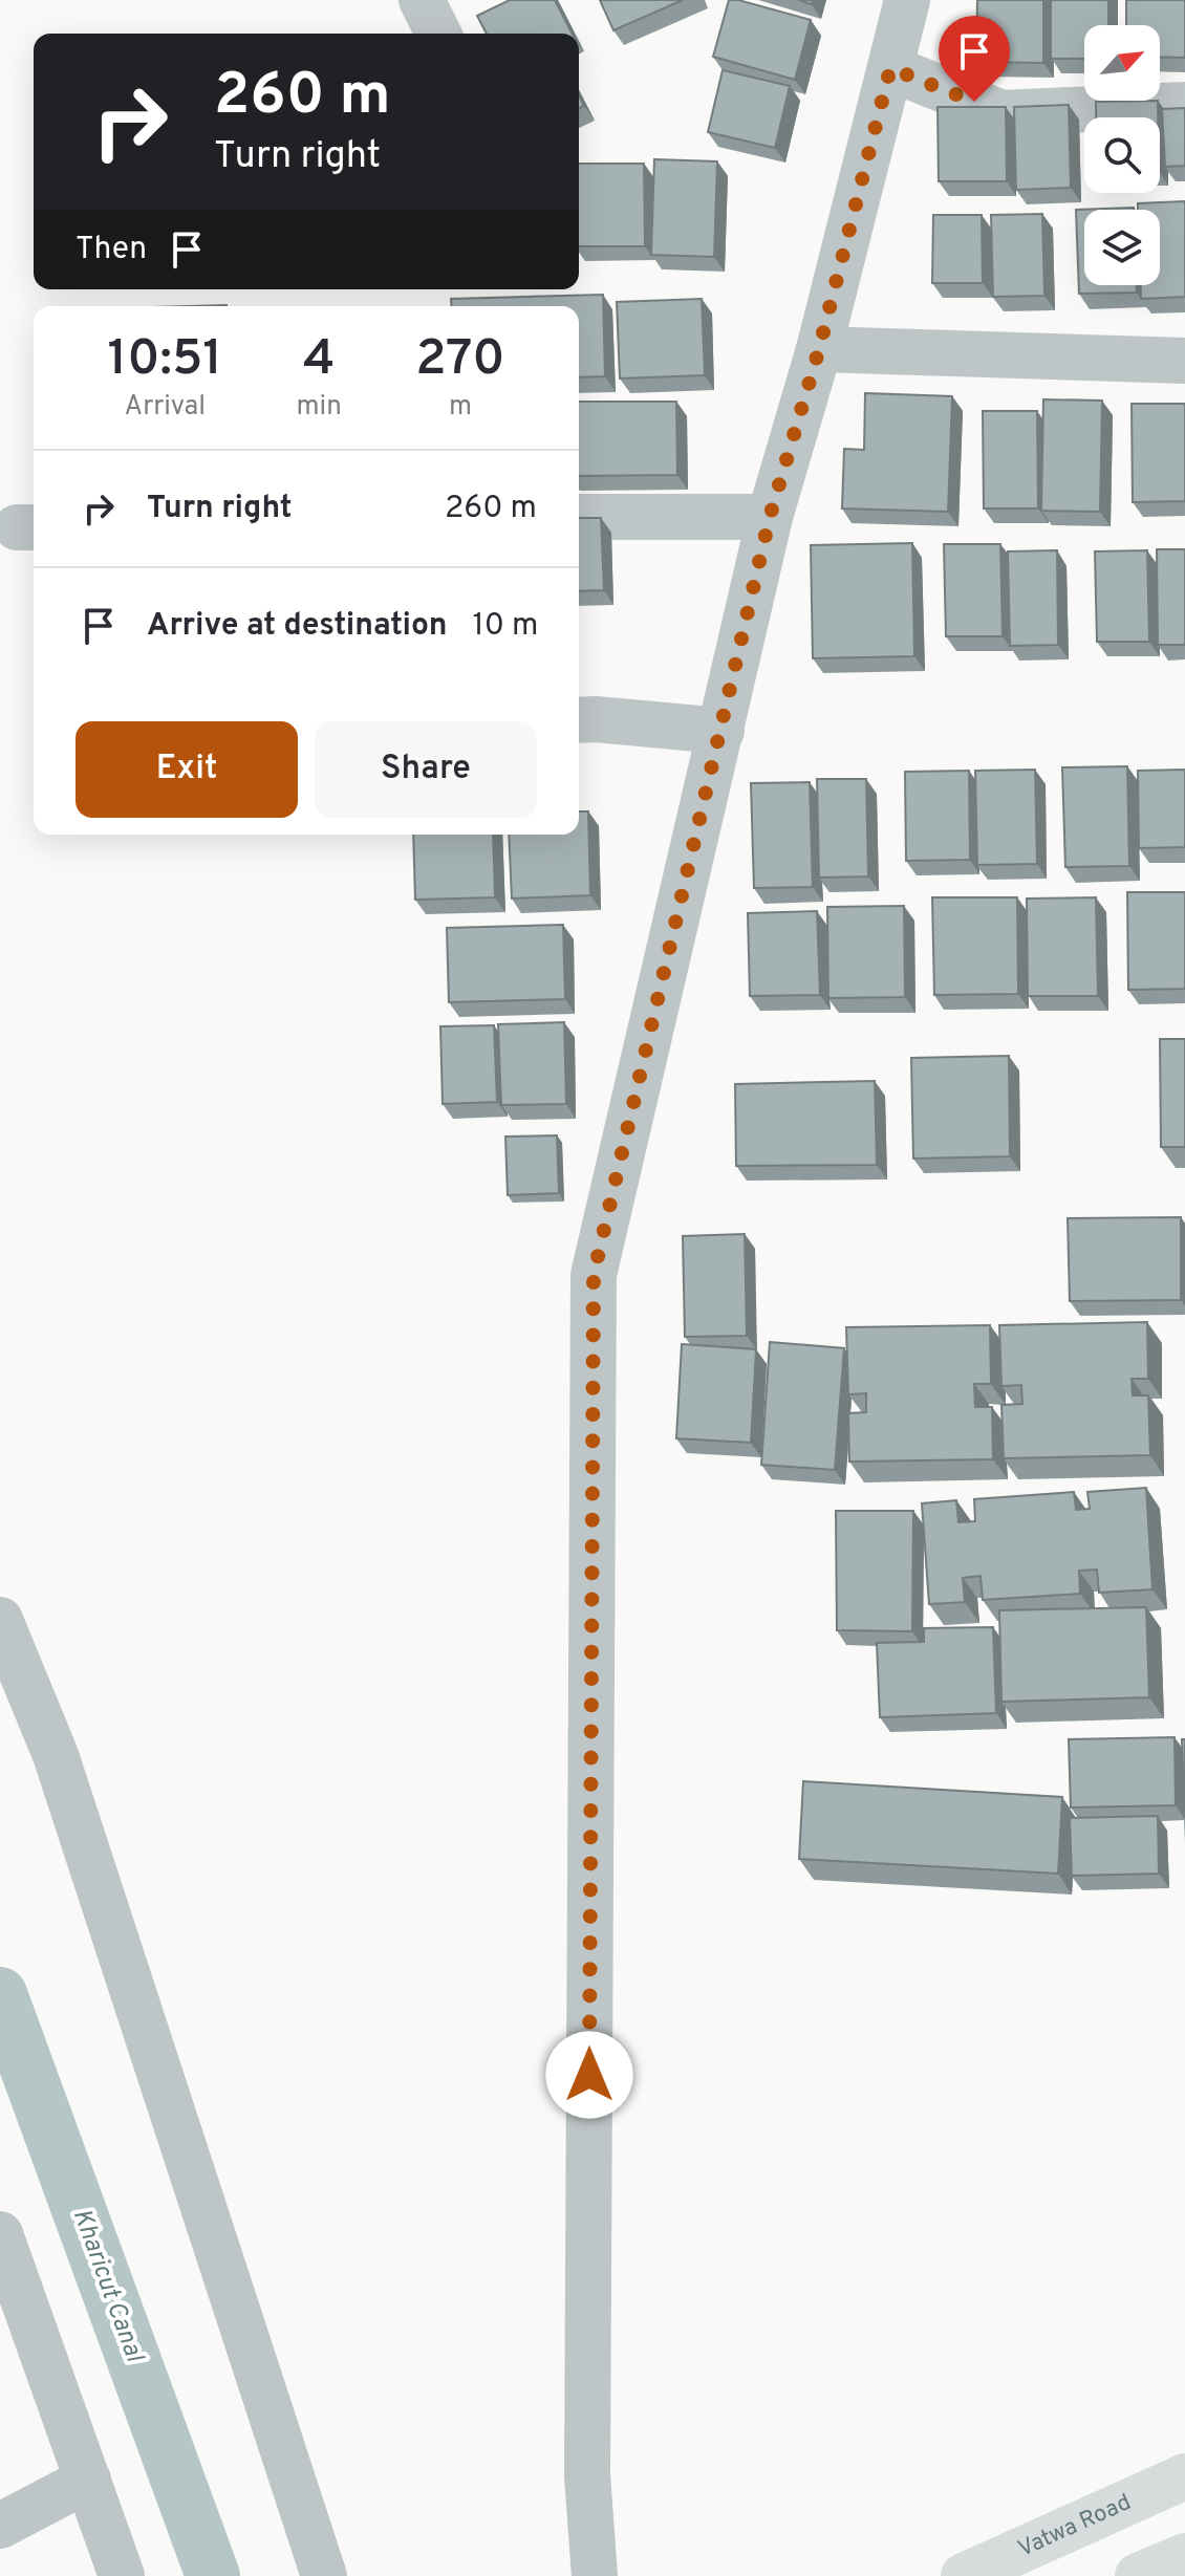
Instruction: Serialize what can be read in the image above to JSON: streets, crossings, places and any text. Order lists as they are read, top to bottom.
{
  "streets": {
    "main road": ["Vatwa Road"]
  },
  "water": ["Kharicut Canal"],
  "north": "top right",
  "page": {
    "turn": ["260 m", "Turn right"],
    "then": "Then",
    "eta": [
      "10:51",
      "Arrival",
      "4",
      "min",
      "270",
      "m"
    ],
    "list": [
      {
        "name": "Turn right",
        "value": "260 m"
      },
      {
        "name": "Arrive at destination",
        "value": "10 m"
      }
    ],
    "buttons": ["Exit", "Share"]
  }
}
